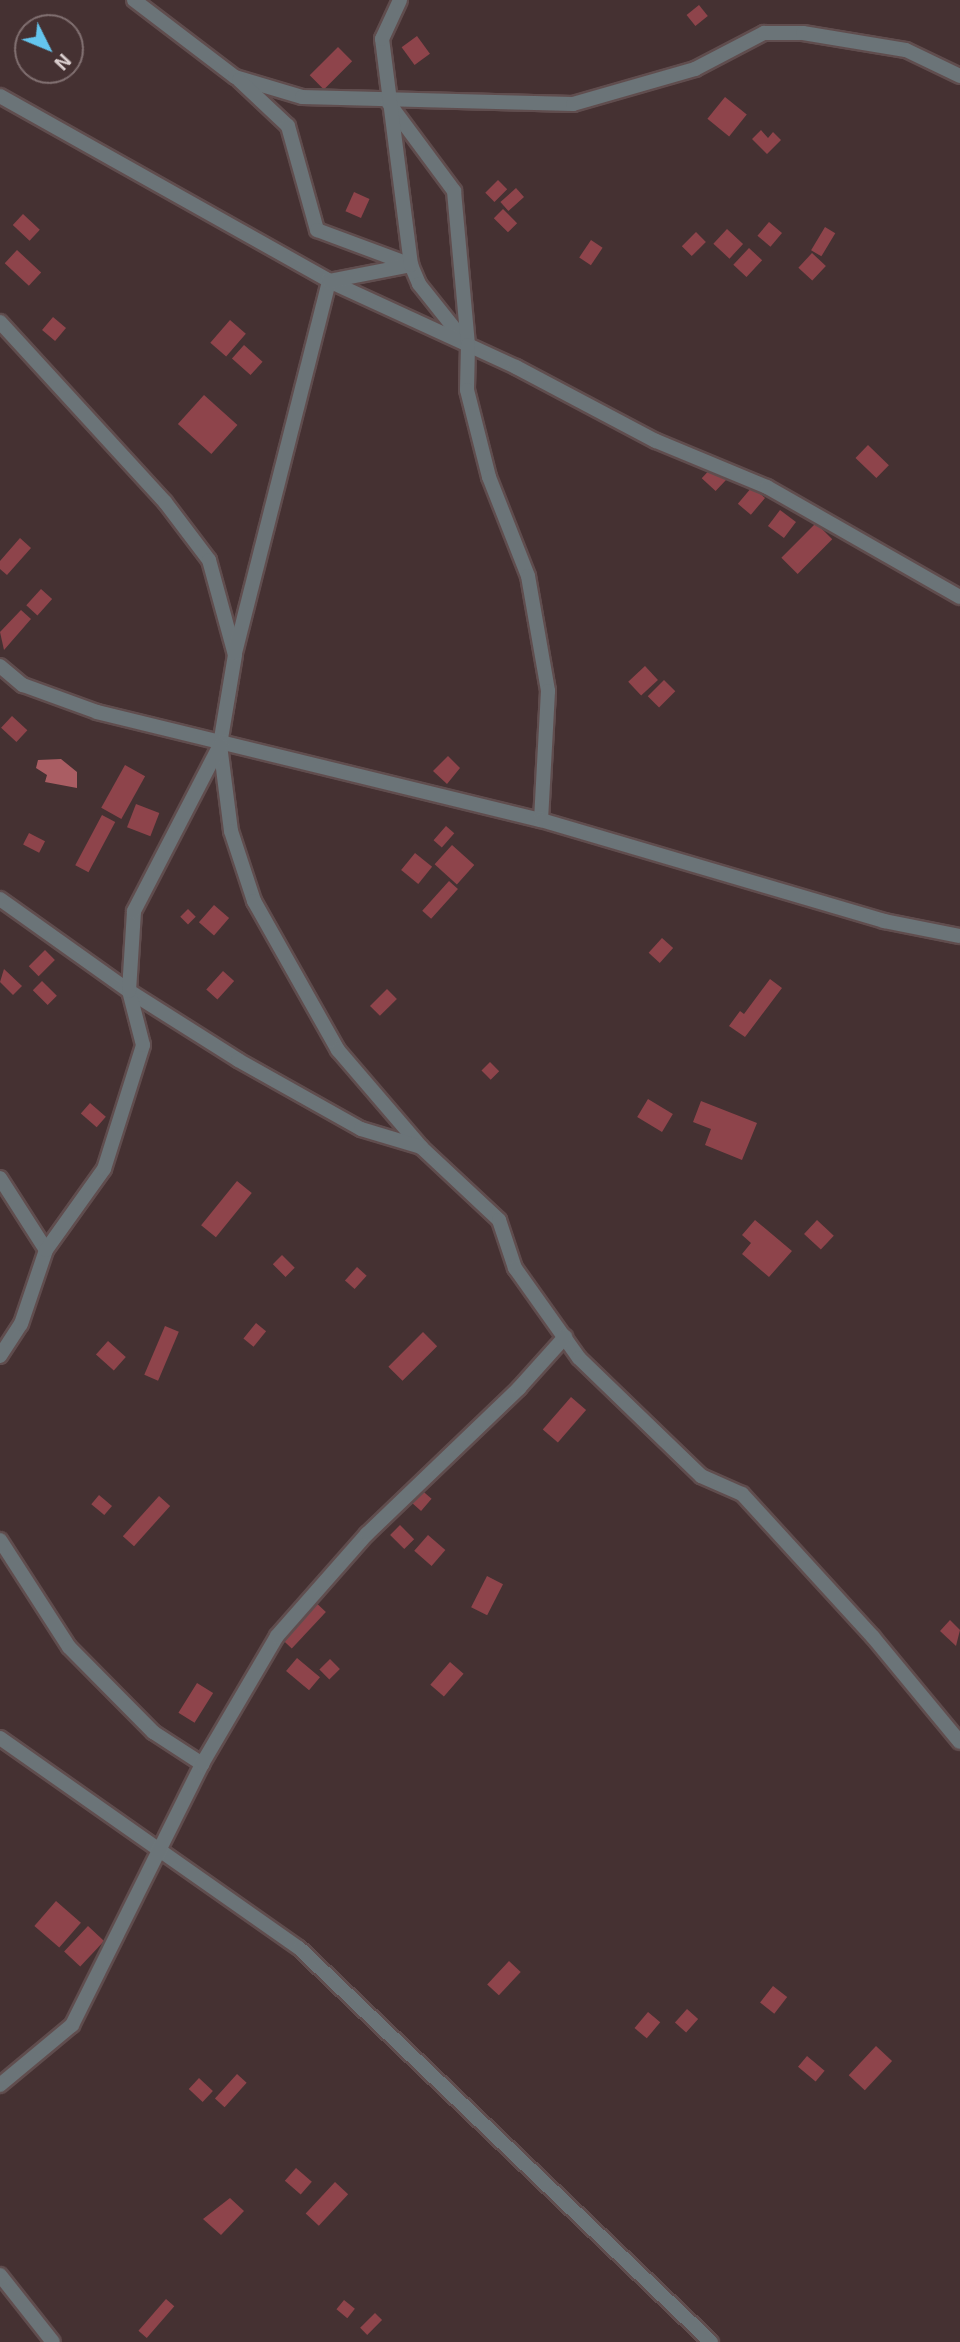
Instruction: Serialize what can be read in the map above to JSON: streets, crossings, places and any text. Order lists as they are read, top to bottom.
{
  "north": "bottom right"
}
